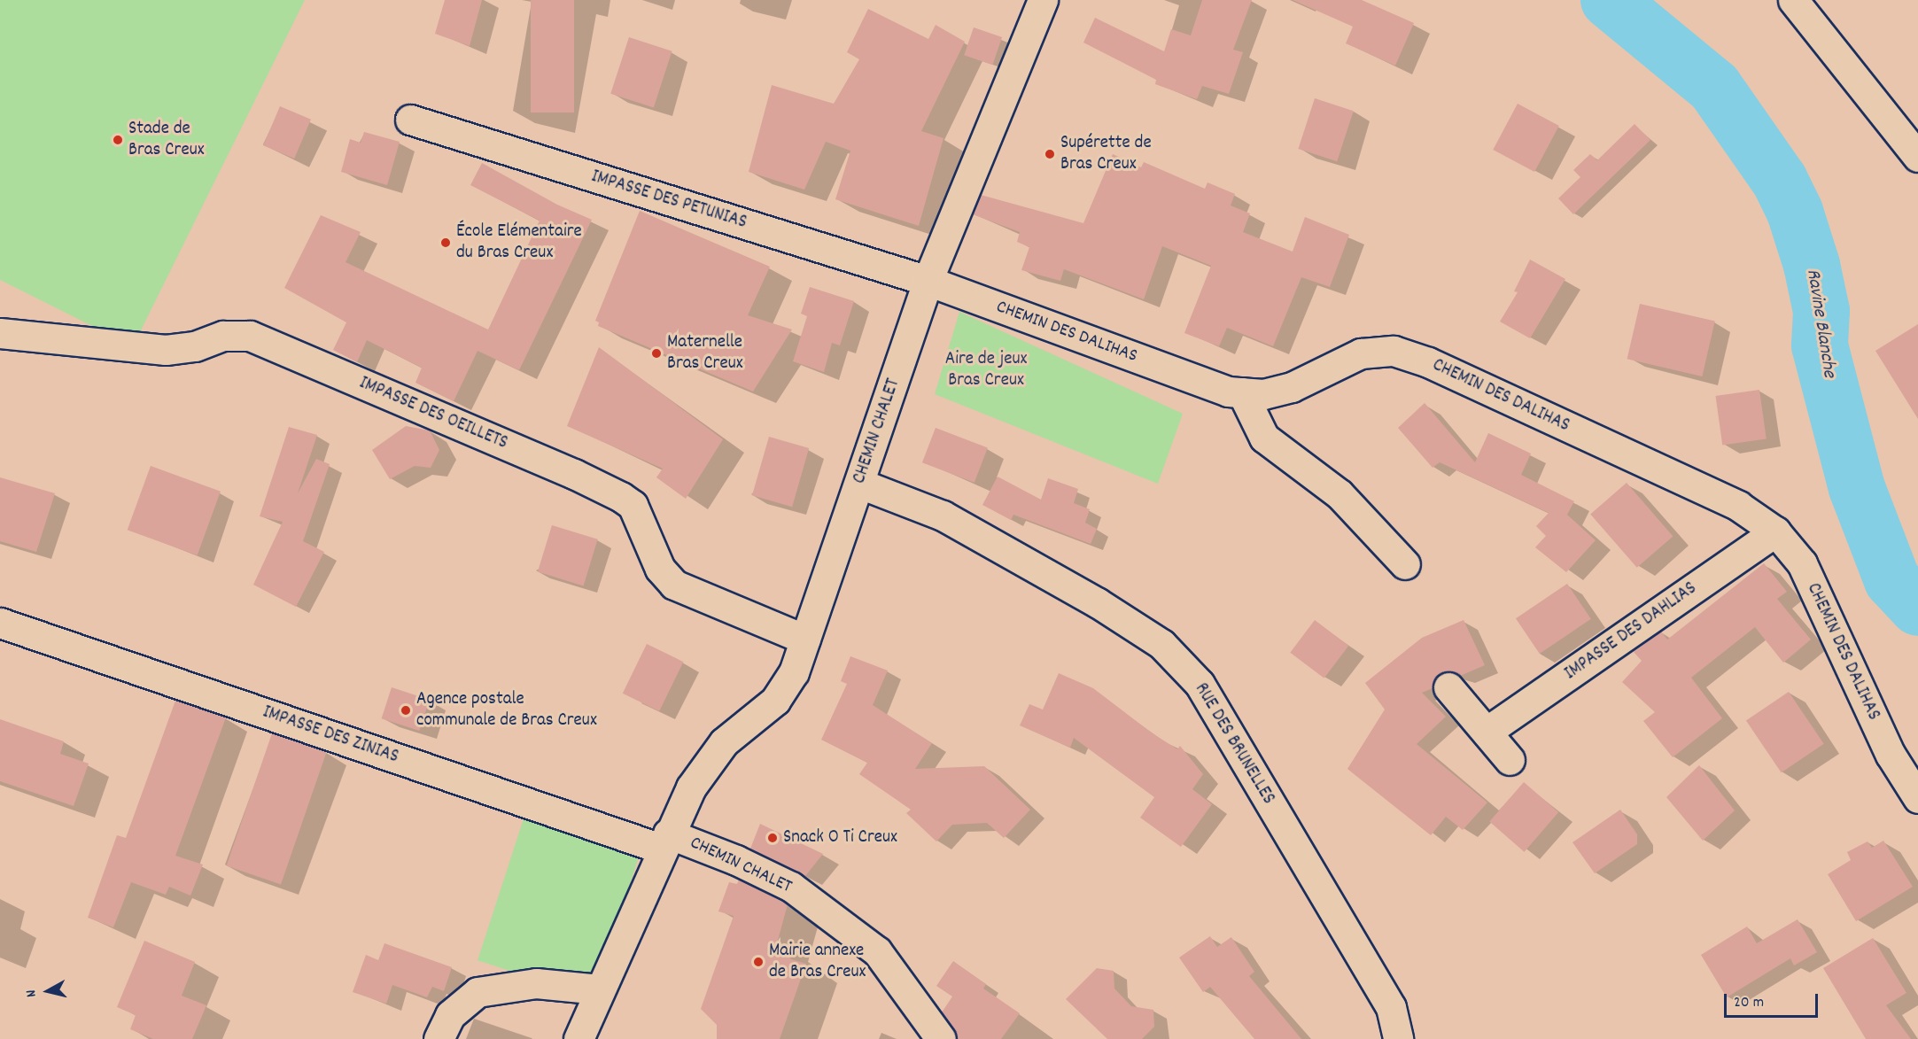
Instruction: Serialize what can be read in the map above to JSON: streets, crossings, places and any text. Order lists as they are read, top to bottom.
{
  "streets": {
    "street": [
      "IMPASSE DES PETUNIAS",
      "CHEMIN DES DALIHAS",
      "IMPASSE DES OEILLETS",
      "CHEMIN CHALET",
      "IMPASSE DES DAHLIAS",
      "IMPASSE DES ZINIAS",
      "RUE DES BRUNELLES"
    ]
  },
  "crossings": [
    ["IMPASSE DES PETUNIAS", "CHEMIN DES DALIHAS"],
    ["IMPASSE DES PETUNIAS", "CHEMIN CHALET"],
    ["CHEMIN DES DALIHAS", "CHEMIN CHALET"],
    ["CHEMIN DES DALIHAS", "IMPASSE DES DAHLIAS"],
    ["IMPASSE DES OEILLETS", "CHEMIN CHALET"],
    ["CHEMIN CHALET", "IMPASSE DES ZINIAS"],
    ["CHEMIN CHALET", "RUE DES BRUNELLES"]
  ],
  "water": ["Ravine Blanche"],
  "parks": ["Aire de jeux Bras Creux"],
  "places": [
    "Stade de Bras Creux",
    "Supérette de Bras Creux",
    "École Elémentaire du Bras Creux",
    "Maternelle Bras Creux",
    "Agence postale communale de Bras Creux",
    "Snack O Ti Creux",
    "Mairie annexe de Bras Creux"
  ],
  "scale_bar": "20 m",
  "north": "left"
}
